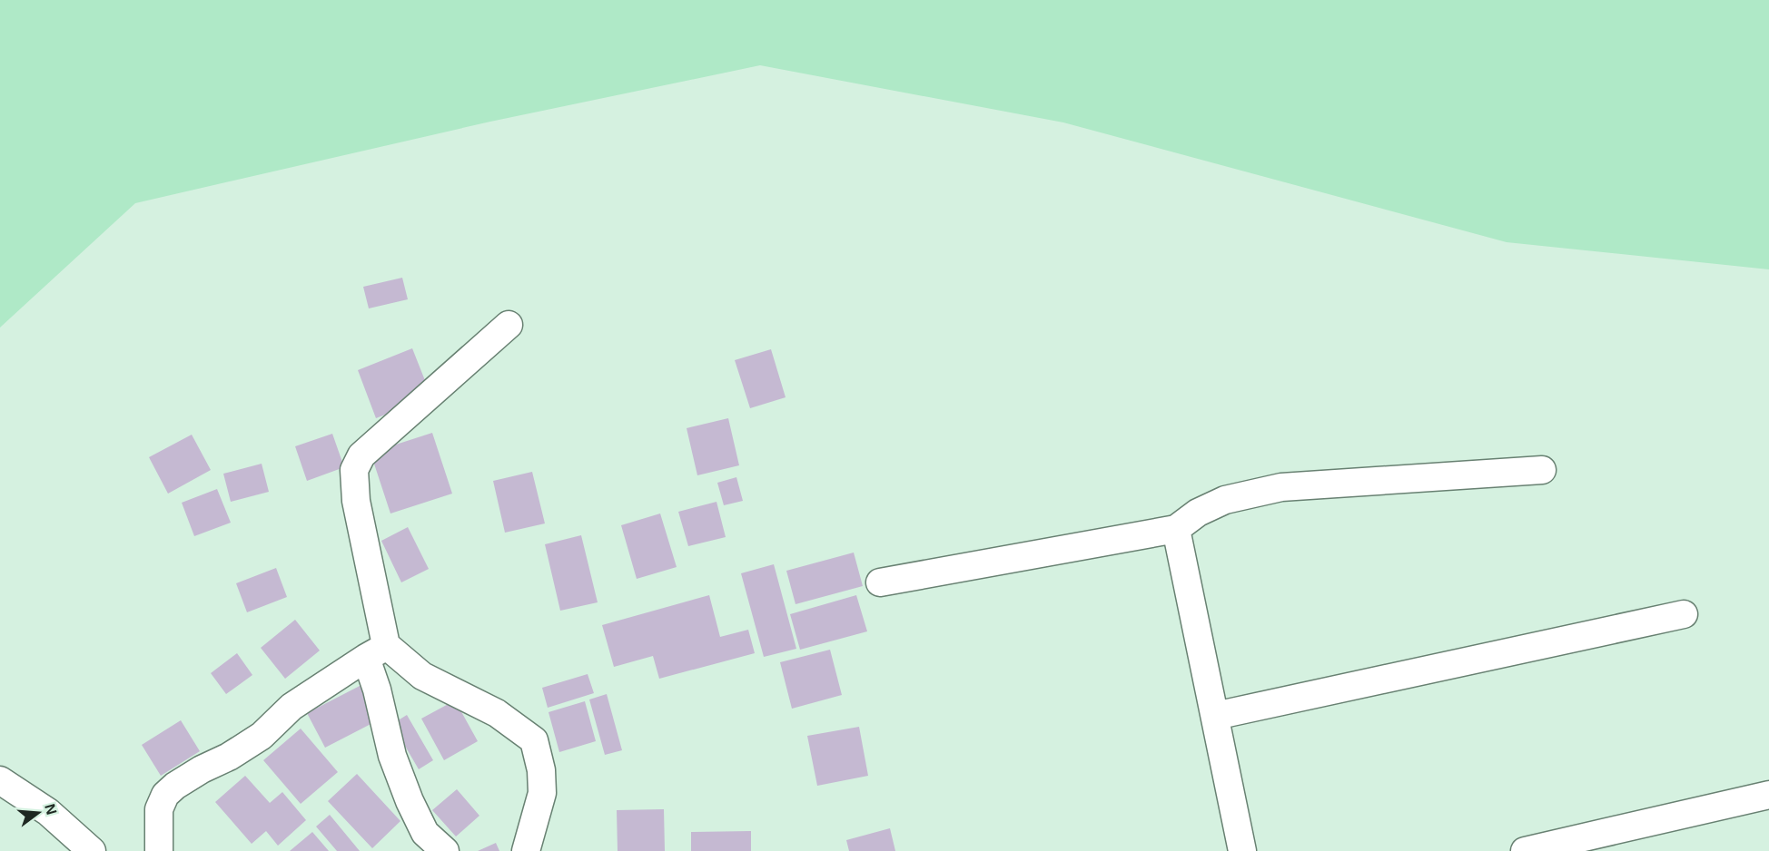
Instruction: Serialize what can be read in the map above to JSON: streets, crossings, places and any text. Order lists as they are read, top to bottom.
{
  "north": "right"
}
